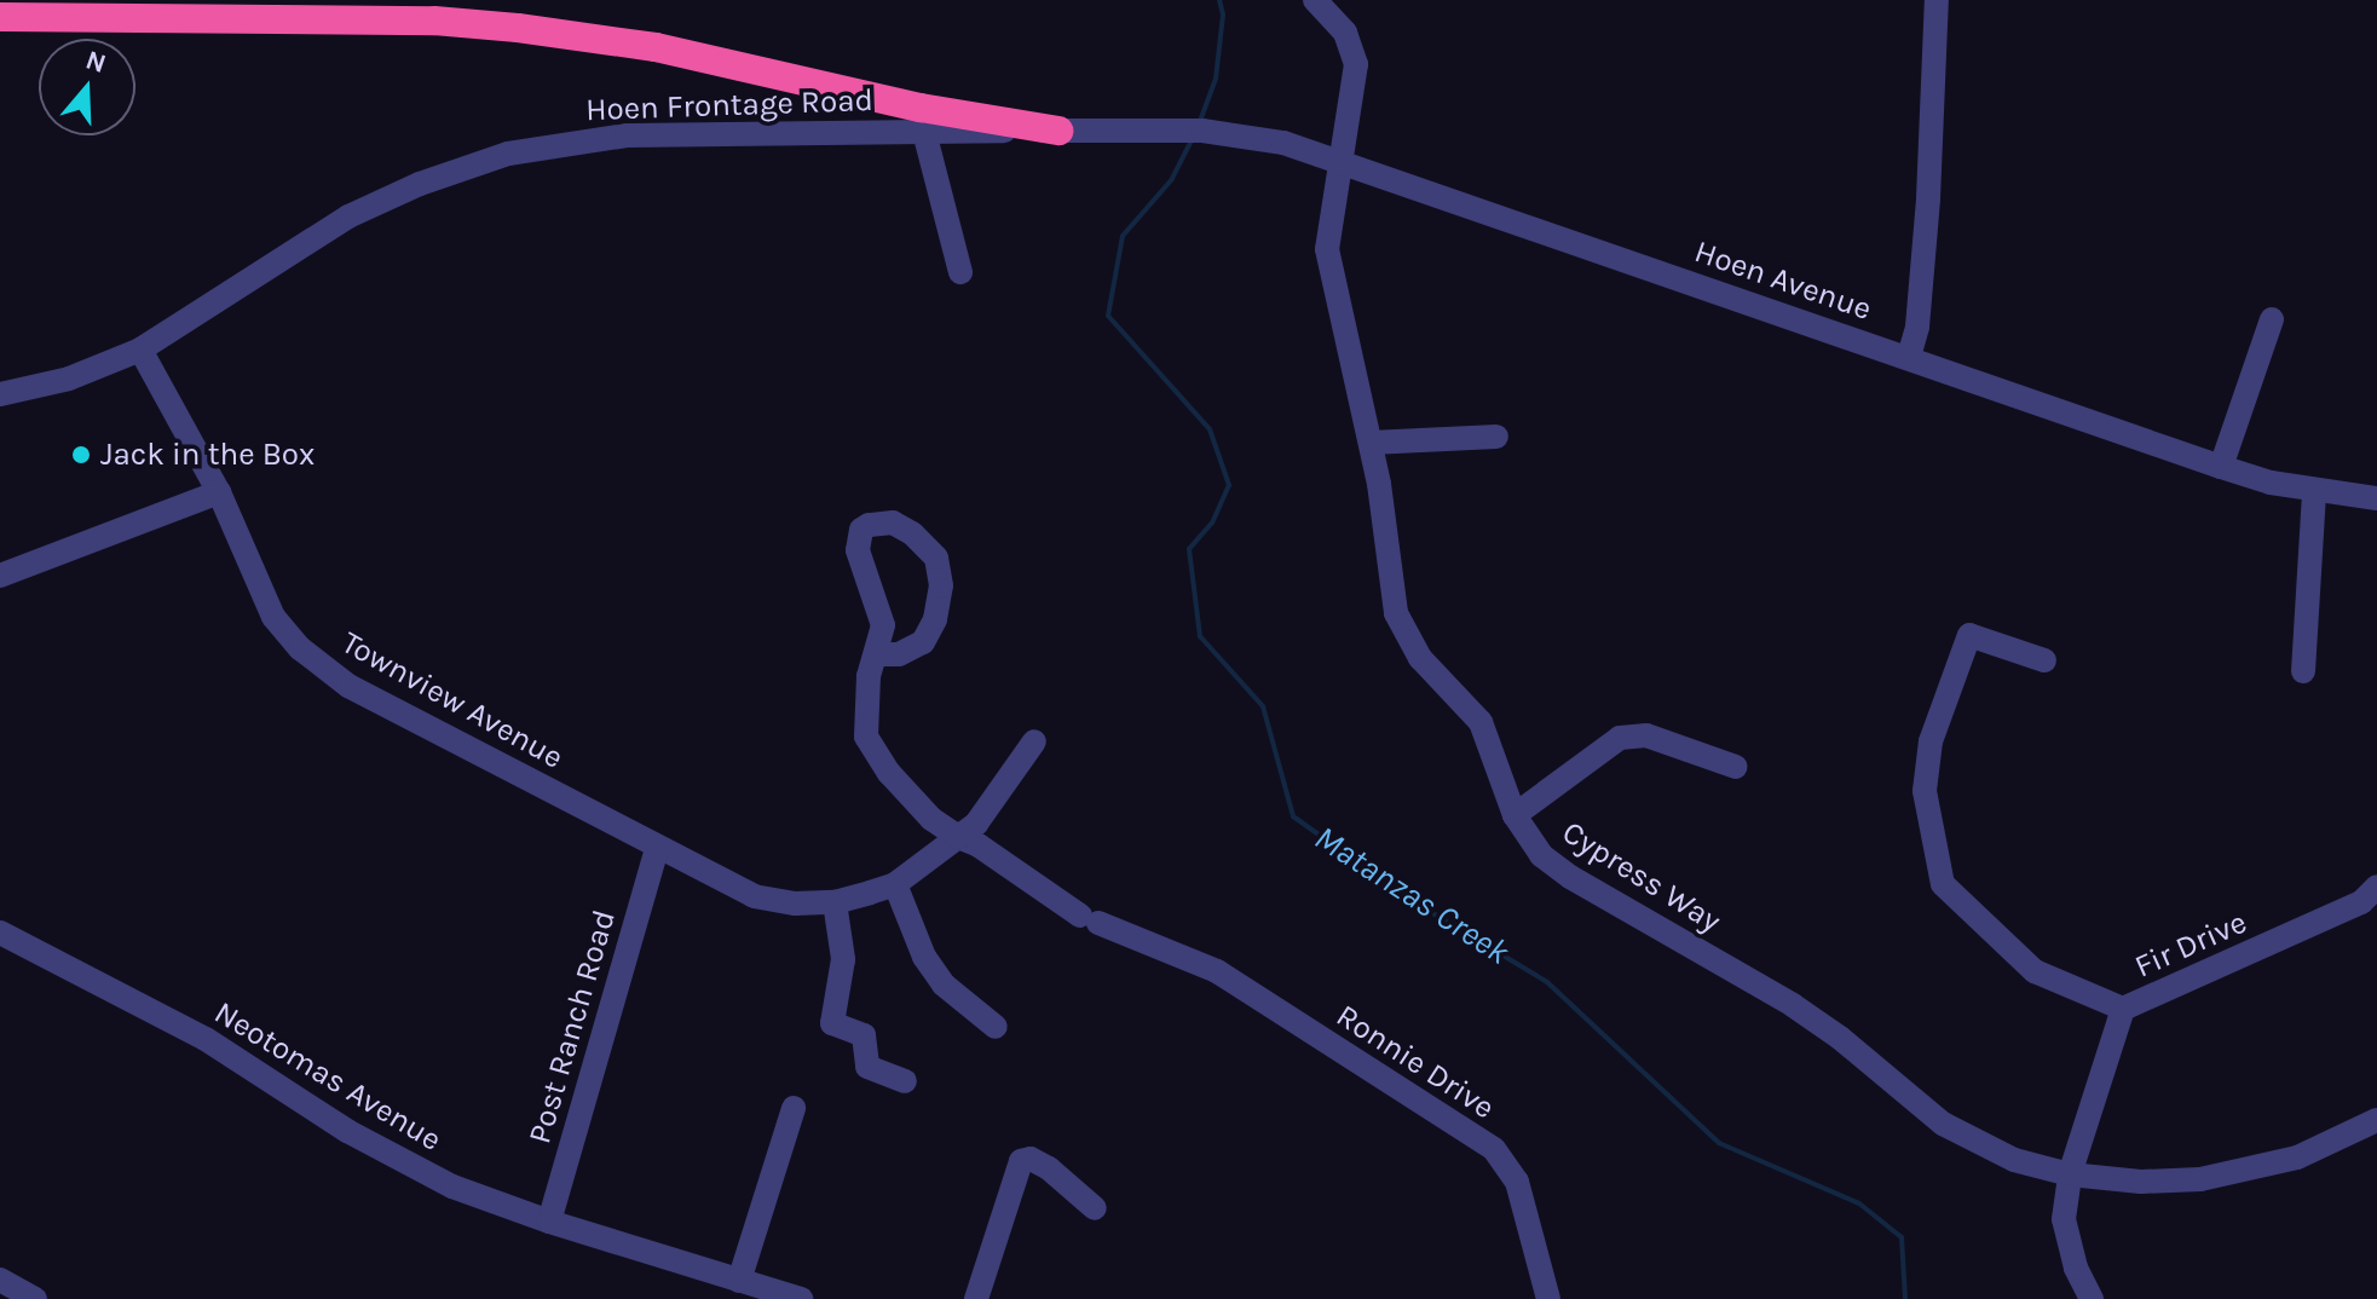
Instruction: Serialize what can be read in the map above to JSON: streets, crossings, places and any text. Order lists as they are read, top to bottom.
{
  "streets": {
    "street": [
      "Hoen Frontage Road",
      "Hoen Avenue",
      "Townview Avenue",
      "Cypress Way",
      "Fir Drive",
      "Post Ranch Road",
      "Ronnie Drive",
      "Neotomas Avenue"
    ]
  },
  "crossings": [
    ["Hoen Frontage Road", "Hoen Avenue"],
    ["Hoen Frontage Road", "Townview Avenue"],
    ["Hoen Frontage Road", "Cypress Way"],
    ["Hoen Avenue", "Cypress Way"],
    ["Townview Avenue", "Post Ranch Road"],
    ["Townview Avenue", "Ronnie Drive"],
    ["Post Ranch Road", "Neotomas Avenue"]
  ],
  "water": ["Matanzas Creek"],
  "places": ["Jack in the Box"],
  "north": "top"
}
